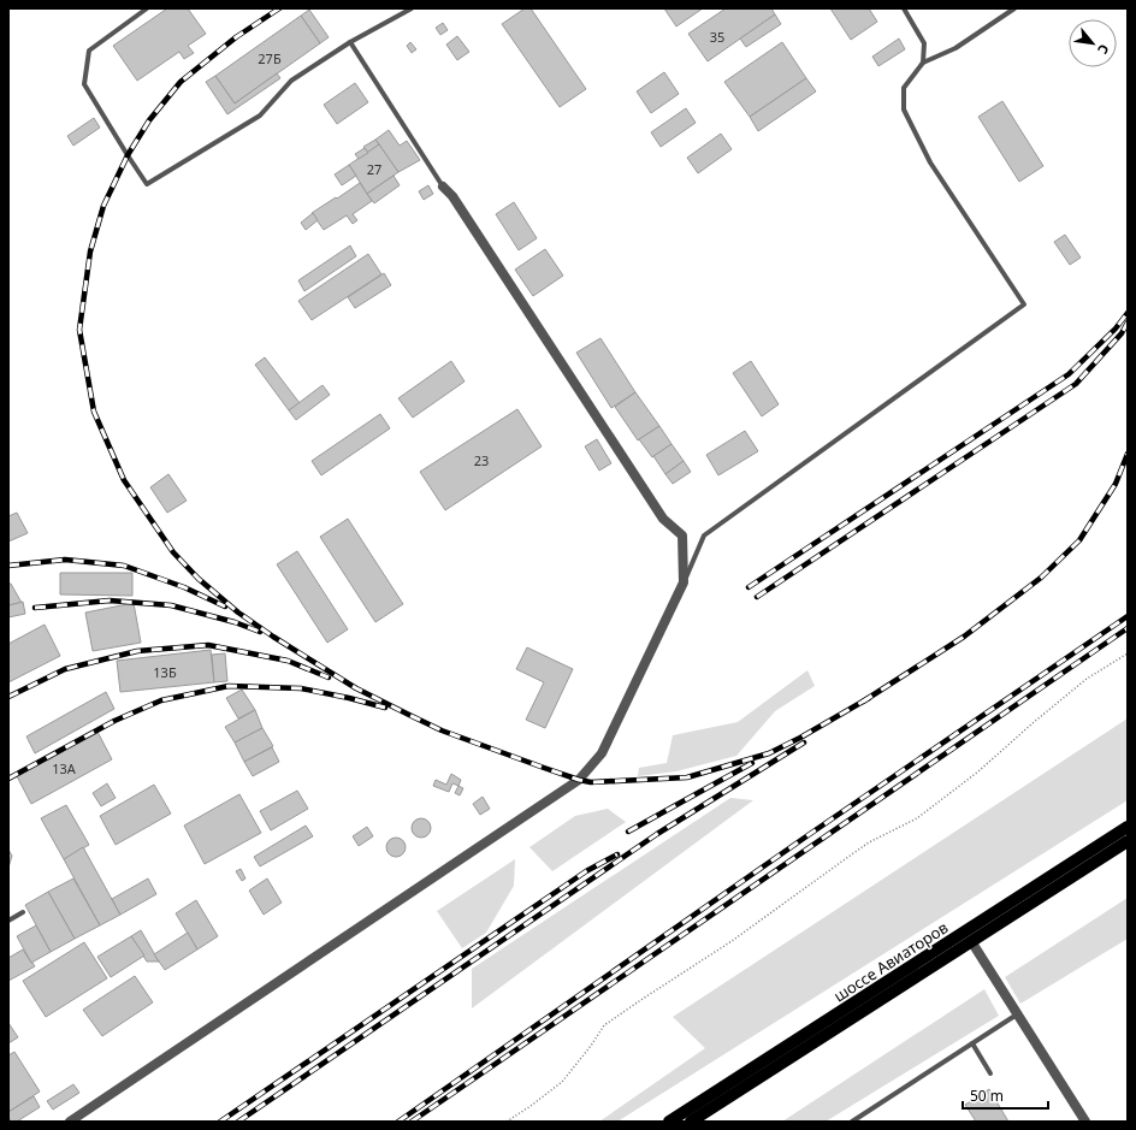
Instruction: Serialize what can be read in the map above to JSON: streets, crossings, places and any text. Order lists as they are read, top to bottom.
{
  "streets": {
    "main road": ["шоссе Авиаторов"]
  },
  "house_numbers": [
    "35",
    "27Б",
    "27",
    "23",
    "13Б",
    "13А"
  ],
  "scale_bar": "50 m",
  "north": "bottom right"
}
